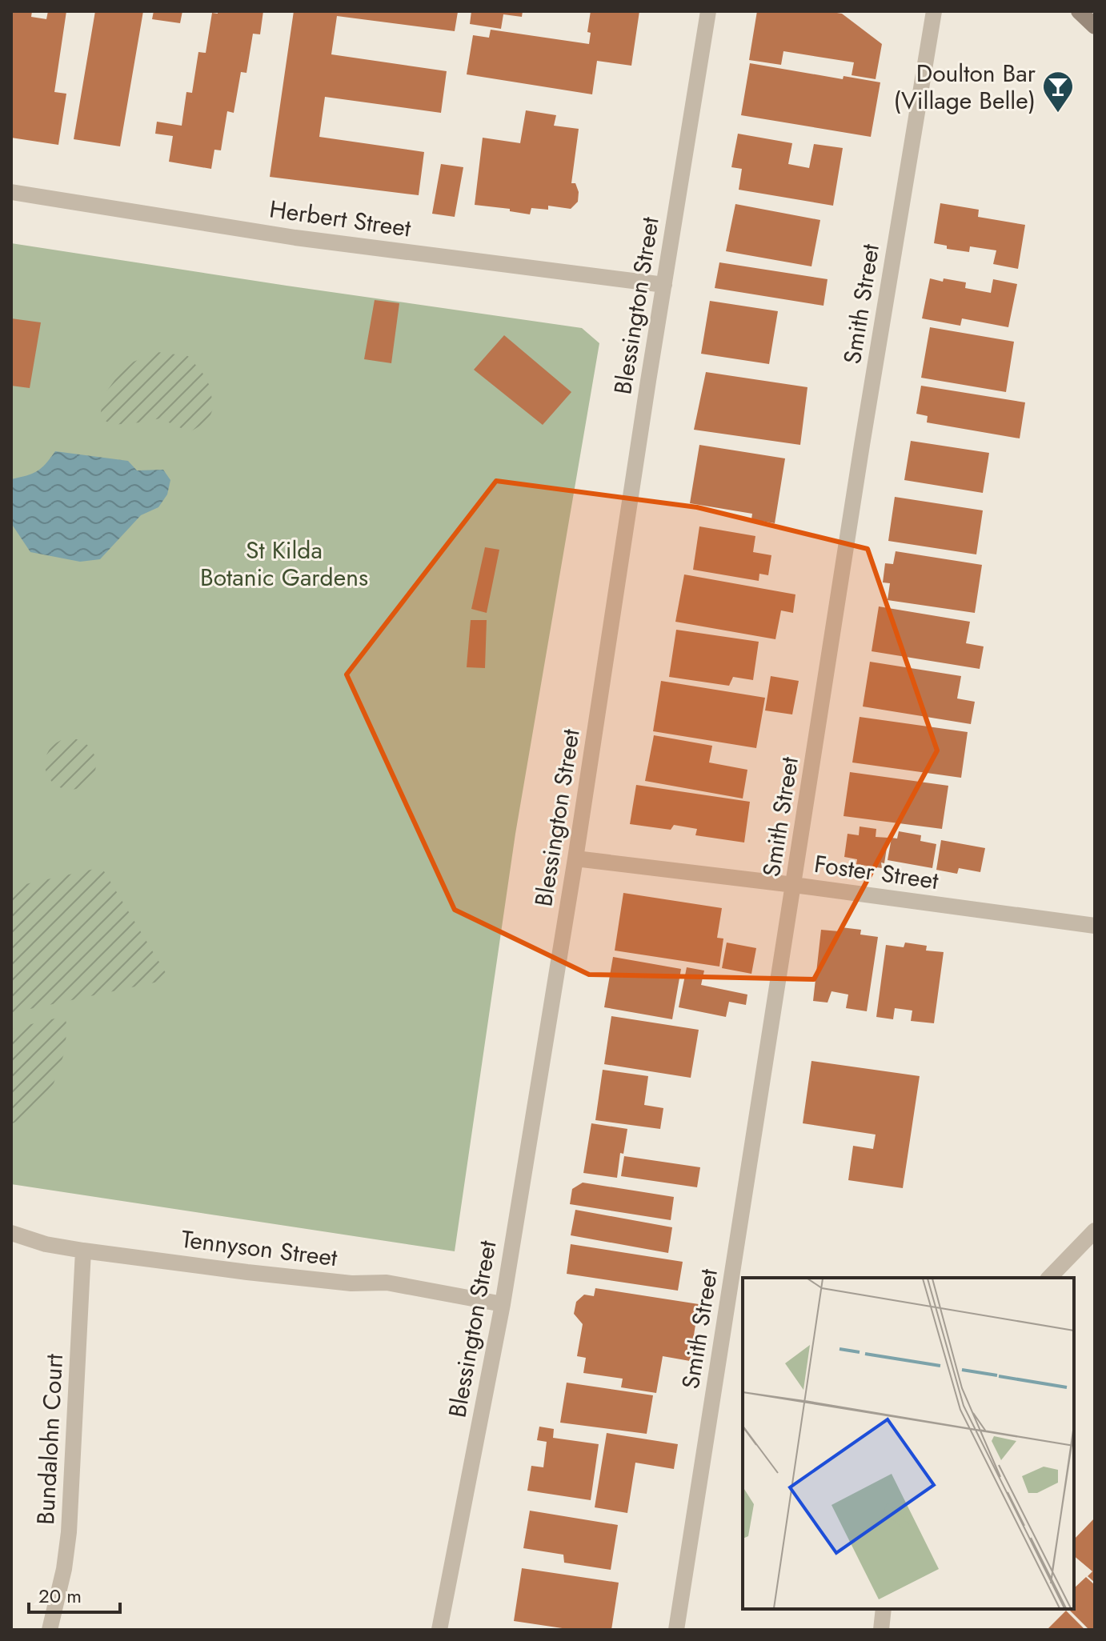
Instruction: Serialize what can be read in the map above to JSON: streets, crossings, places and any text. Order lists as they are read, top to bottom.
{
  "streets": {
    "street": [
      "Herbert Street",
      "Smith Street",
      "Blessington Street",
      "Foster Street",
      "Tennyson Street",
      "Bundalohn Court"
    ]
  },
  "crossings": [
    ["Herbert Street", "Blessington Street"],
    ["Smith Street", "Foster Street"],
    ["Blessington Street", "Foster Street"],
    ["Blessington Street", "Tennyson Street"],
    ["Tennyson Street", "Bundalohn Court"]
  ],
  "parks": ["St Kilda Botanic Gardens"],
  "places": {
    "bar": ["Doulton Bar (Village Belle)"]
  },
  "scale_bar": "20 m"
}
